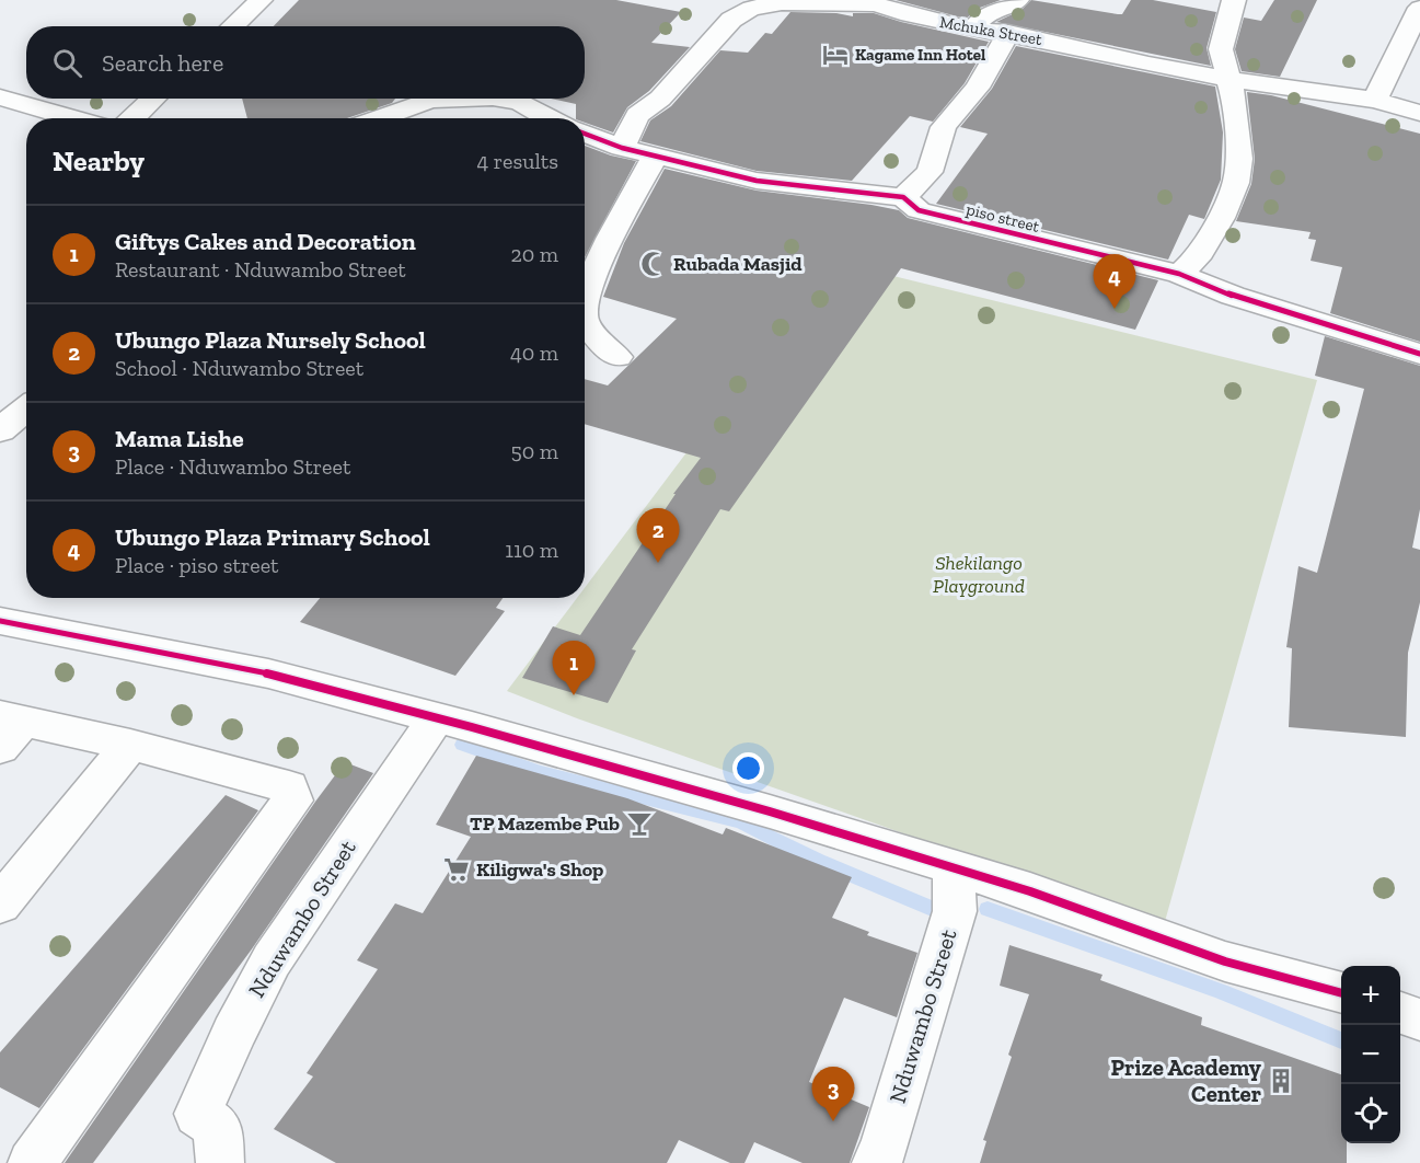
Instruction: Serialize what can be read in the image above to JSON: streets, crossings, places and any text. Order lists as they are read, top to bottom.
{
  "streets": {
    "street": ["Mchuka Street", "piso street", "Nduwambo Street"]
  },
  "crossings": [
    ["Mchuka Street", "piso street"]
  ],
  "parks": ["Shekilango Playground"],
  "places": {
    "hotel": ["Kagame Inn Hotel"],
    "mosque": ["Rubada Masjid"],
    "bar": ["TP Mazembe Pub"],
    "supermarket": ["Kiligwa's Shop"],
    "building": ["Prize Academy Center"]
  },
  "page": {
    "search": "Search here",
    "heading": ["Nearby", "4 results"],
    "list": [
      {
        "mark": "1",
        "name": "Giftys Cakes and Decoration",
        "note": "Restaurant · Nduwambo Street",
        "value": "20 m"
      },
      {
        "mark": "2",
        "name": "Ubungo Plaza Nursely School",
        "note": "School · Nduwambo Street",
        "value": "40 m"
      },
      {
        "mark": "3",
        "name": "Mama Lishe",
        "note": "Place · Nduwambo Street",
        "value": "50 m"
      },
      {
        "mark": "4",
        "name": "Ubungo Plaza Primary School",
        "note": "Place · piso street",
        "value": "110 m"
      }
    ],
    "pins": [
      "4",
      "2",
      "1",
      "3"
    ],
    "map_buttons": ["+", "−"]
  }
}
